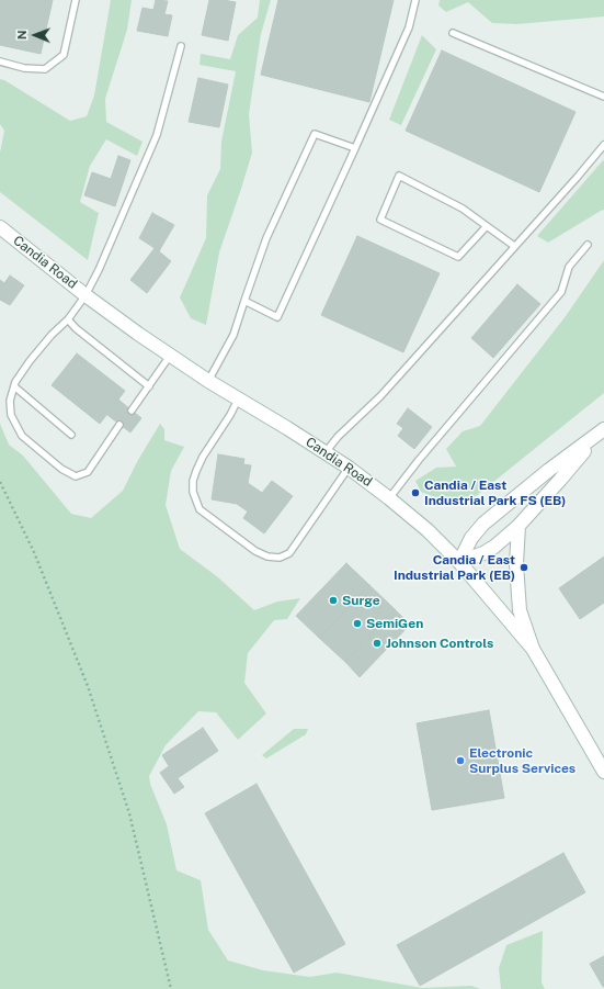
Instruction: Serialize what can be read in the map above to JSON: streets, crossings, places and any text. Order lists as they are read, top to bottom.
{
  "streets": {
    "main road": ["Candia Road"]
  },
  "places": [
    "Candia / East Industrial Park FS (EB)",
    "Candia / East Industrial Park (EB)",
    "Surge",
    "SemiGen",
    "Johnson Controls",
    "Electronic Surplus Services"
  ],
  "north": "left"
}
